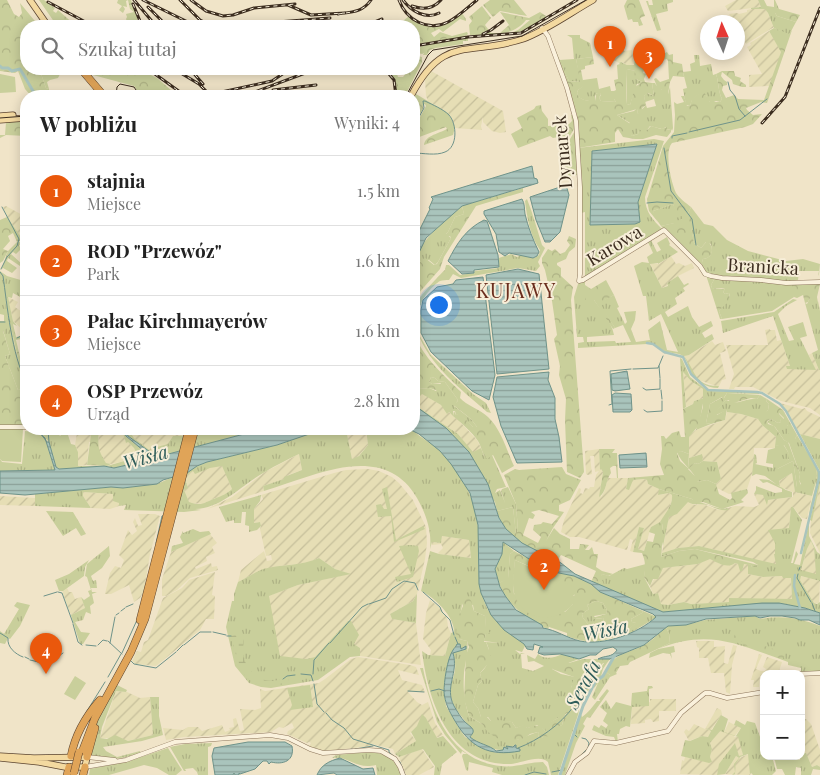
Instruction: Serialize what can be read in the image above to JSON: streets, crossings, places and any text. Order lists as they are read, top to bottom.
{
  "streets": {
    "street": ["Dymarek", "Karowa", "Branicka"]
  },
  "crossings": [
    ["Dymarek", "Karowa"],
    ["Karowa", "Branicka"]
  ],
  "districts": ["KUJAWY"],
  "water": ["Wisła", "Serafa"],
  "north": "top",
  "page": {
    "search": "Szukaj tutaj",
    "pins": [
      "1",
      "3",
      "2",
      "4"
    ],
    "heading": ["W pobliżu", "Wyniki: 4"],
    "list": [
      {
        "mark": "1",
        "name": "stajnia",
        "note": "Miejsce",
        "value": "1.5 km"
      },
      {
        "mark": "2",
        "name": "ROD \"Przewóz\"",
        "note": "Park",
        "value": "1.6 km"
      },
      {
        "mark": "3",
        "name": "Pałac Kirchmayerów",
        "note": "Miejsce",
        "value": "1.6 km"
      },
      {
        "mark": "4",
        "name": "OSP Przewóz",
        "note": "Urząd",
        "value": "2.8 km"
      }
    ],
    "map_buttons": ["+", "−"]
  }
}
